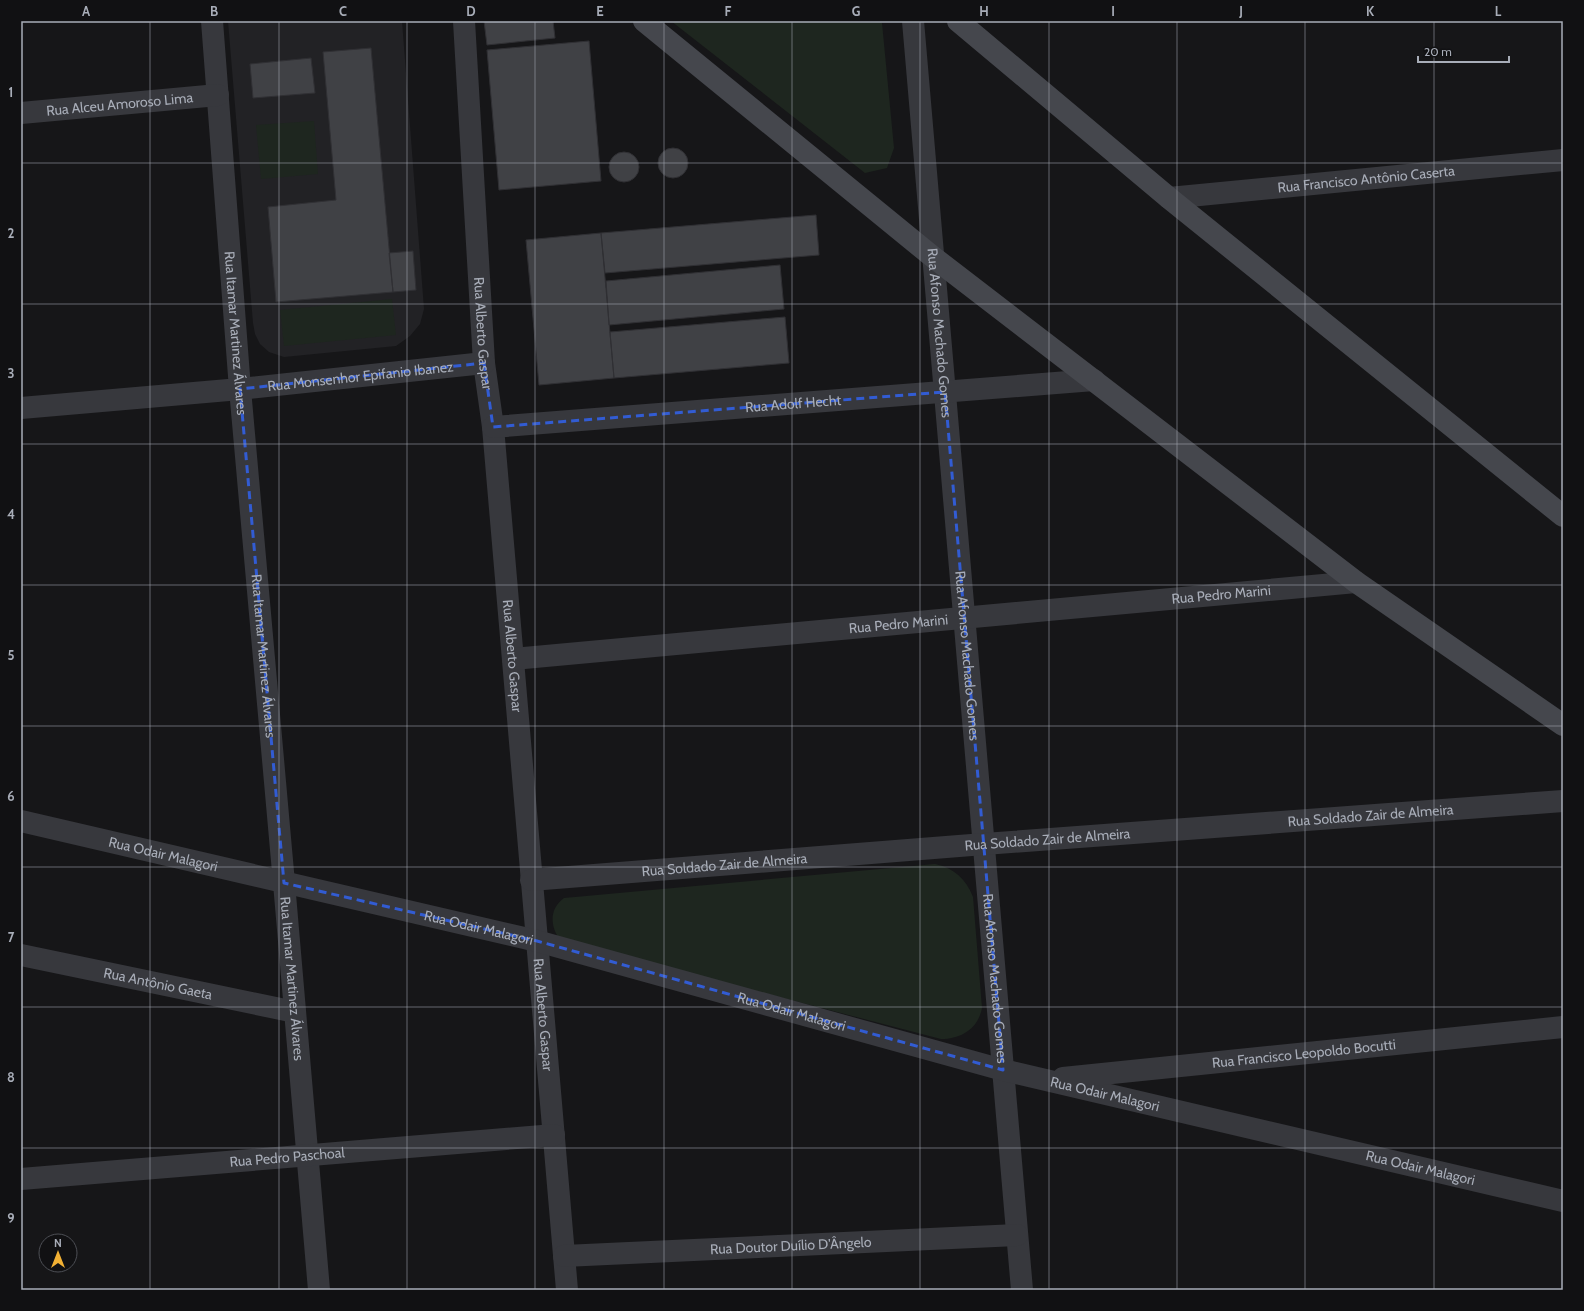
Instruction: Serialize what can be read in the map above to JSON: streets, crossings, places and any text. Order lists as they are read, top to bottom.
{
  "streets": {
    "street": [
      "Rua Alceu Amoroso Lima",
      "Rua Francisco Antônio Caserta",
      "Rua Itamar Martinez Álvares",
      "Rua Alberto Gaspar",
      "Rua Afonso Machado Gomes",
      "Rua Monsenhor Epifanio Ibanez",
      "Rua Adolf Hecht",
      "Rua Pedro Marini",
      "Rua Soldado Zair de Almeira",
      "Rua Odair Malagori",
      "Rua Antônio Gaeta",
      "Rua Francisco Leopoldo Bocutti",
      "Rua Pedro Paschoal",
      "Rua Doutor Duílio D'Ângelo"
    ]
  },
  "crossings": [
    ["Rua Alceu Amoroso Lima", "Rua Itamar Martinez Álvares"],
    ["Rua Itamar Martinez Álvares", "Rua Monsenhor Epifanio Ibanez"],
    ["Rua Itamar Martinez Álvares", "Rua Odair Malagori"],
    ["Rua Itamar Martinez Álvares", "Rua Antônio Gaeta"],
    ["Rua Itamar Martinez Álvares", "Rua Pedro Paschoal"],
    ["Rua Alberto Gaspar", "Rua Monsenhor Epifanio Ibanez"],
    ["Rua Alberto Gaspar", "Rua Adolf Hecht"],
    ["Rua Alberto Gaspar", "Rua Pedro Marini"],
    ["Rua Alberto Gaspar", "Rua Soldado Zair de Almeira"],
    ["Rua Alberto Gaspar", "Rua Odair Malagori"],
    ["Rua Alberto Gaspar", "Rua Pedro Paschoal"],
    ["Rua Alberto Gaspar", "Rua Doutor Duílio D'Ângelo"],
    ["Rua Afonso Machado Gomes", "Rua Adolf Hecht"],
    ["Rua Afonso Machado Gomes", "Rua Pedro Marini"],
    ["Rua Afonso Machado Gomes", "Rua Soldado Zair de Almeira"],
    ["Rua Afonso Machado Gomes", "Rua Odair Malagori"],
    ["Rua Afonso Machado Gomes", "Rua Doutor Duílio D'Ângelo"],
    ["Rua Odair Malagori", "Rua Francisco Leopoldo Bocutti"]
  ],
  "scale_bar": "20 m",
  "north": "top",
  "grid": {
    "columns": [
      "A",
      "B",
      "C",
      "D",
      "E",
      "F",
      "G",
      "H",
      "I",
      "J",
      "K",
      "L"
    ],
    "rows": [
      "1",
      "2",
      "3",
      "4",
      "5",
      "6",
      "7",
      "8",
      "9"
    ]
  }
}
